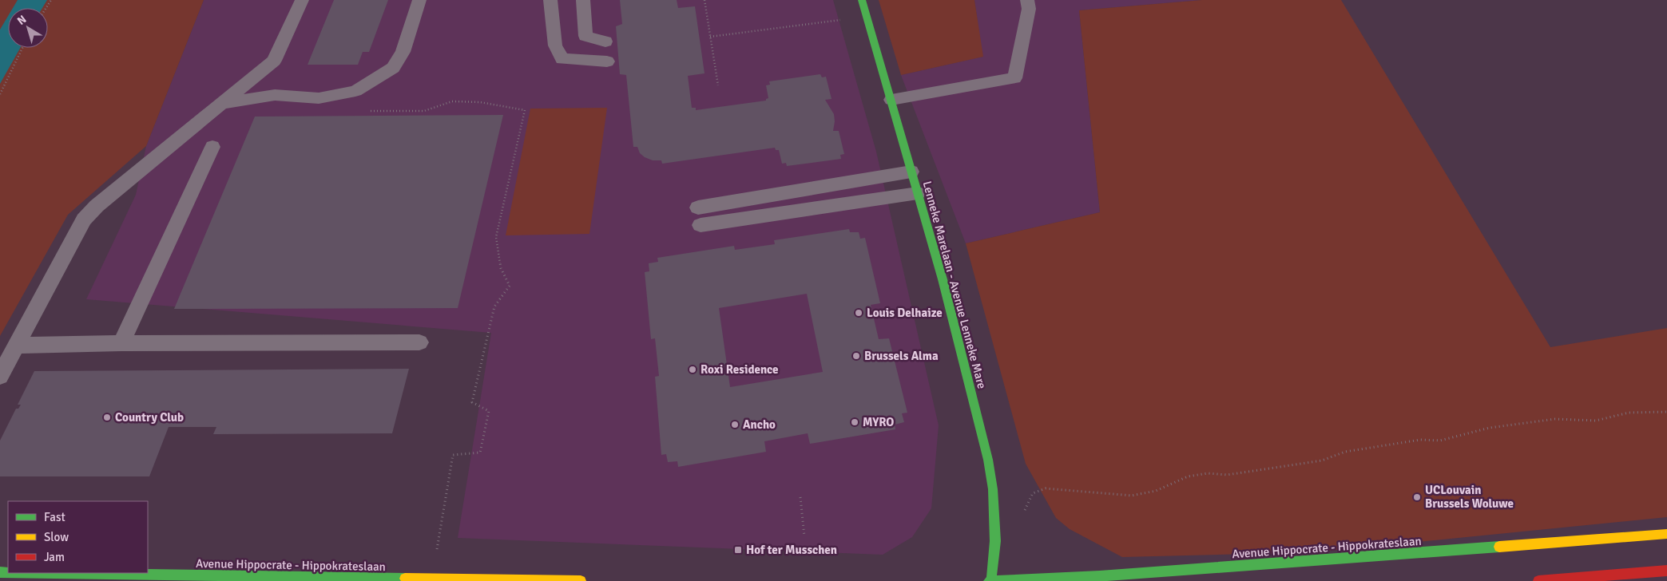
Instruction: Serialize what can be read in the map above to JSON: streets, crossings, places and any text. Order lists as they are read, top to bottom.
{
  "streets": {
    "street": ["Lenneke Marelaan - Avenue Lenneke Mare", "Avenue Hippocrate - Hippokrateslaan"]
  },
  "crossings": [
    ["Lenneke Marelaan - Avenue Lenneke Mare", "Avenue Hippocrate - Hippokrateslaan"]
  ],
  "places": {
    "other": [
      "Louis Delhaize",
      "Brussels Alma",
      "Roxi Residence",
      "Country Club",
      "MYRO",
      "Ancho",
      "UCLouvain Brussels Woluwe"
    ],
    "transit": ["Hof ter Musschen"]
  },
  "legend": ["Fast", "Slow", "Jam"],
  "north": "top left"
}
